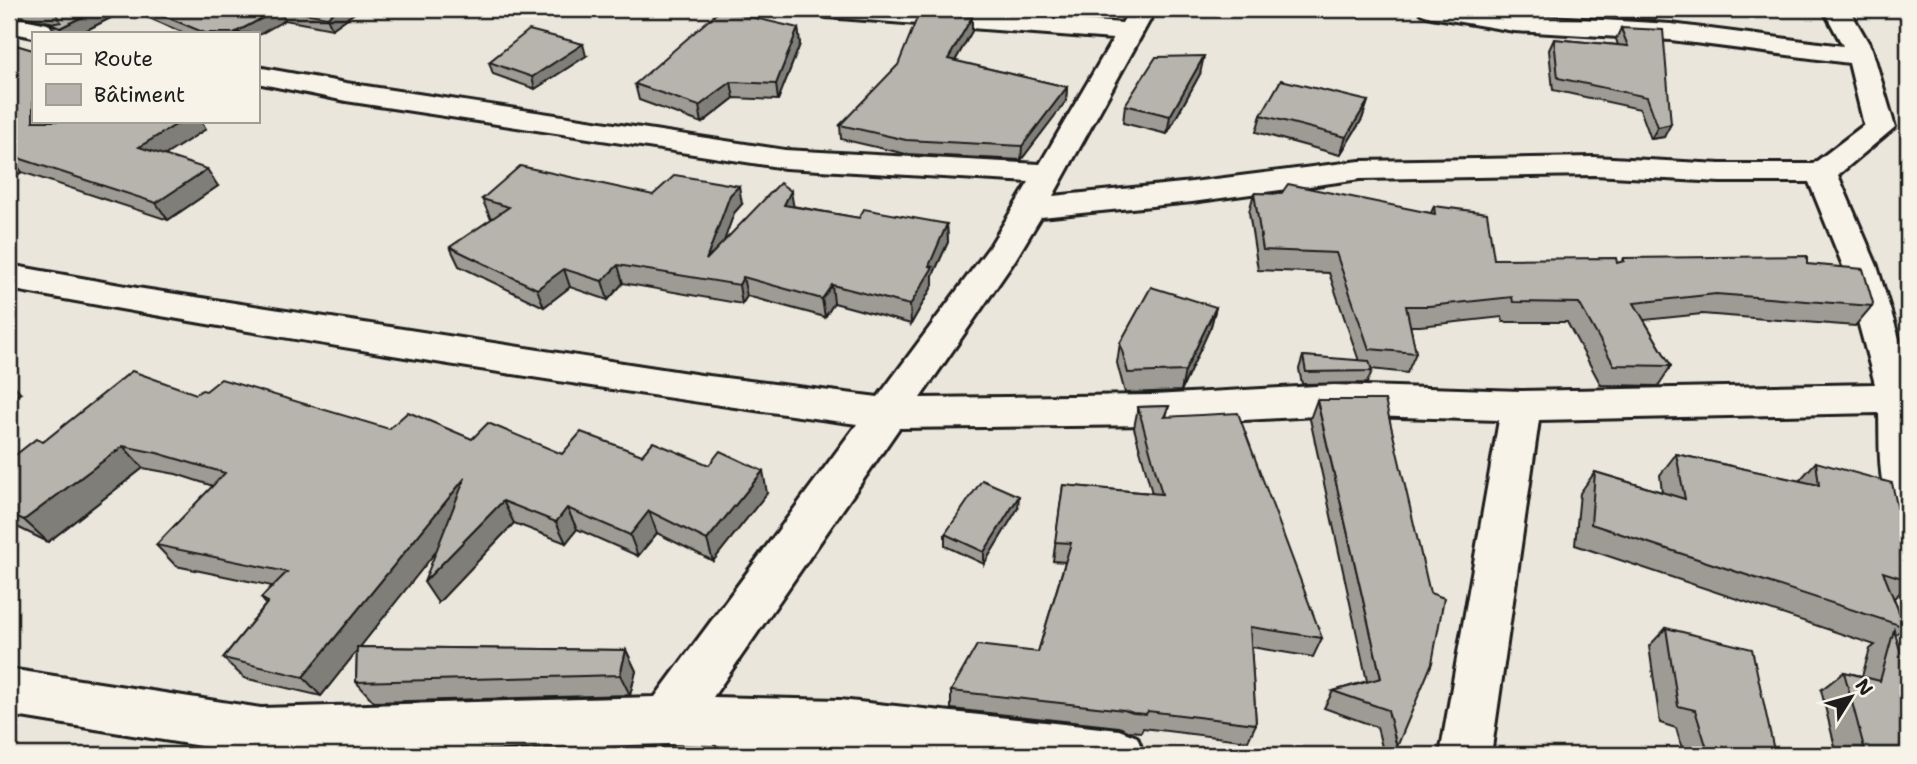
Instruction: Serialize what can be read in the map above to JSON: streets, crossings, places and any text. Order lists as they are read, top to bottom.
{
  "legend": ["Route", "Bâtiment"],
  "north": "top right"
}
